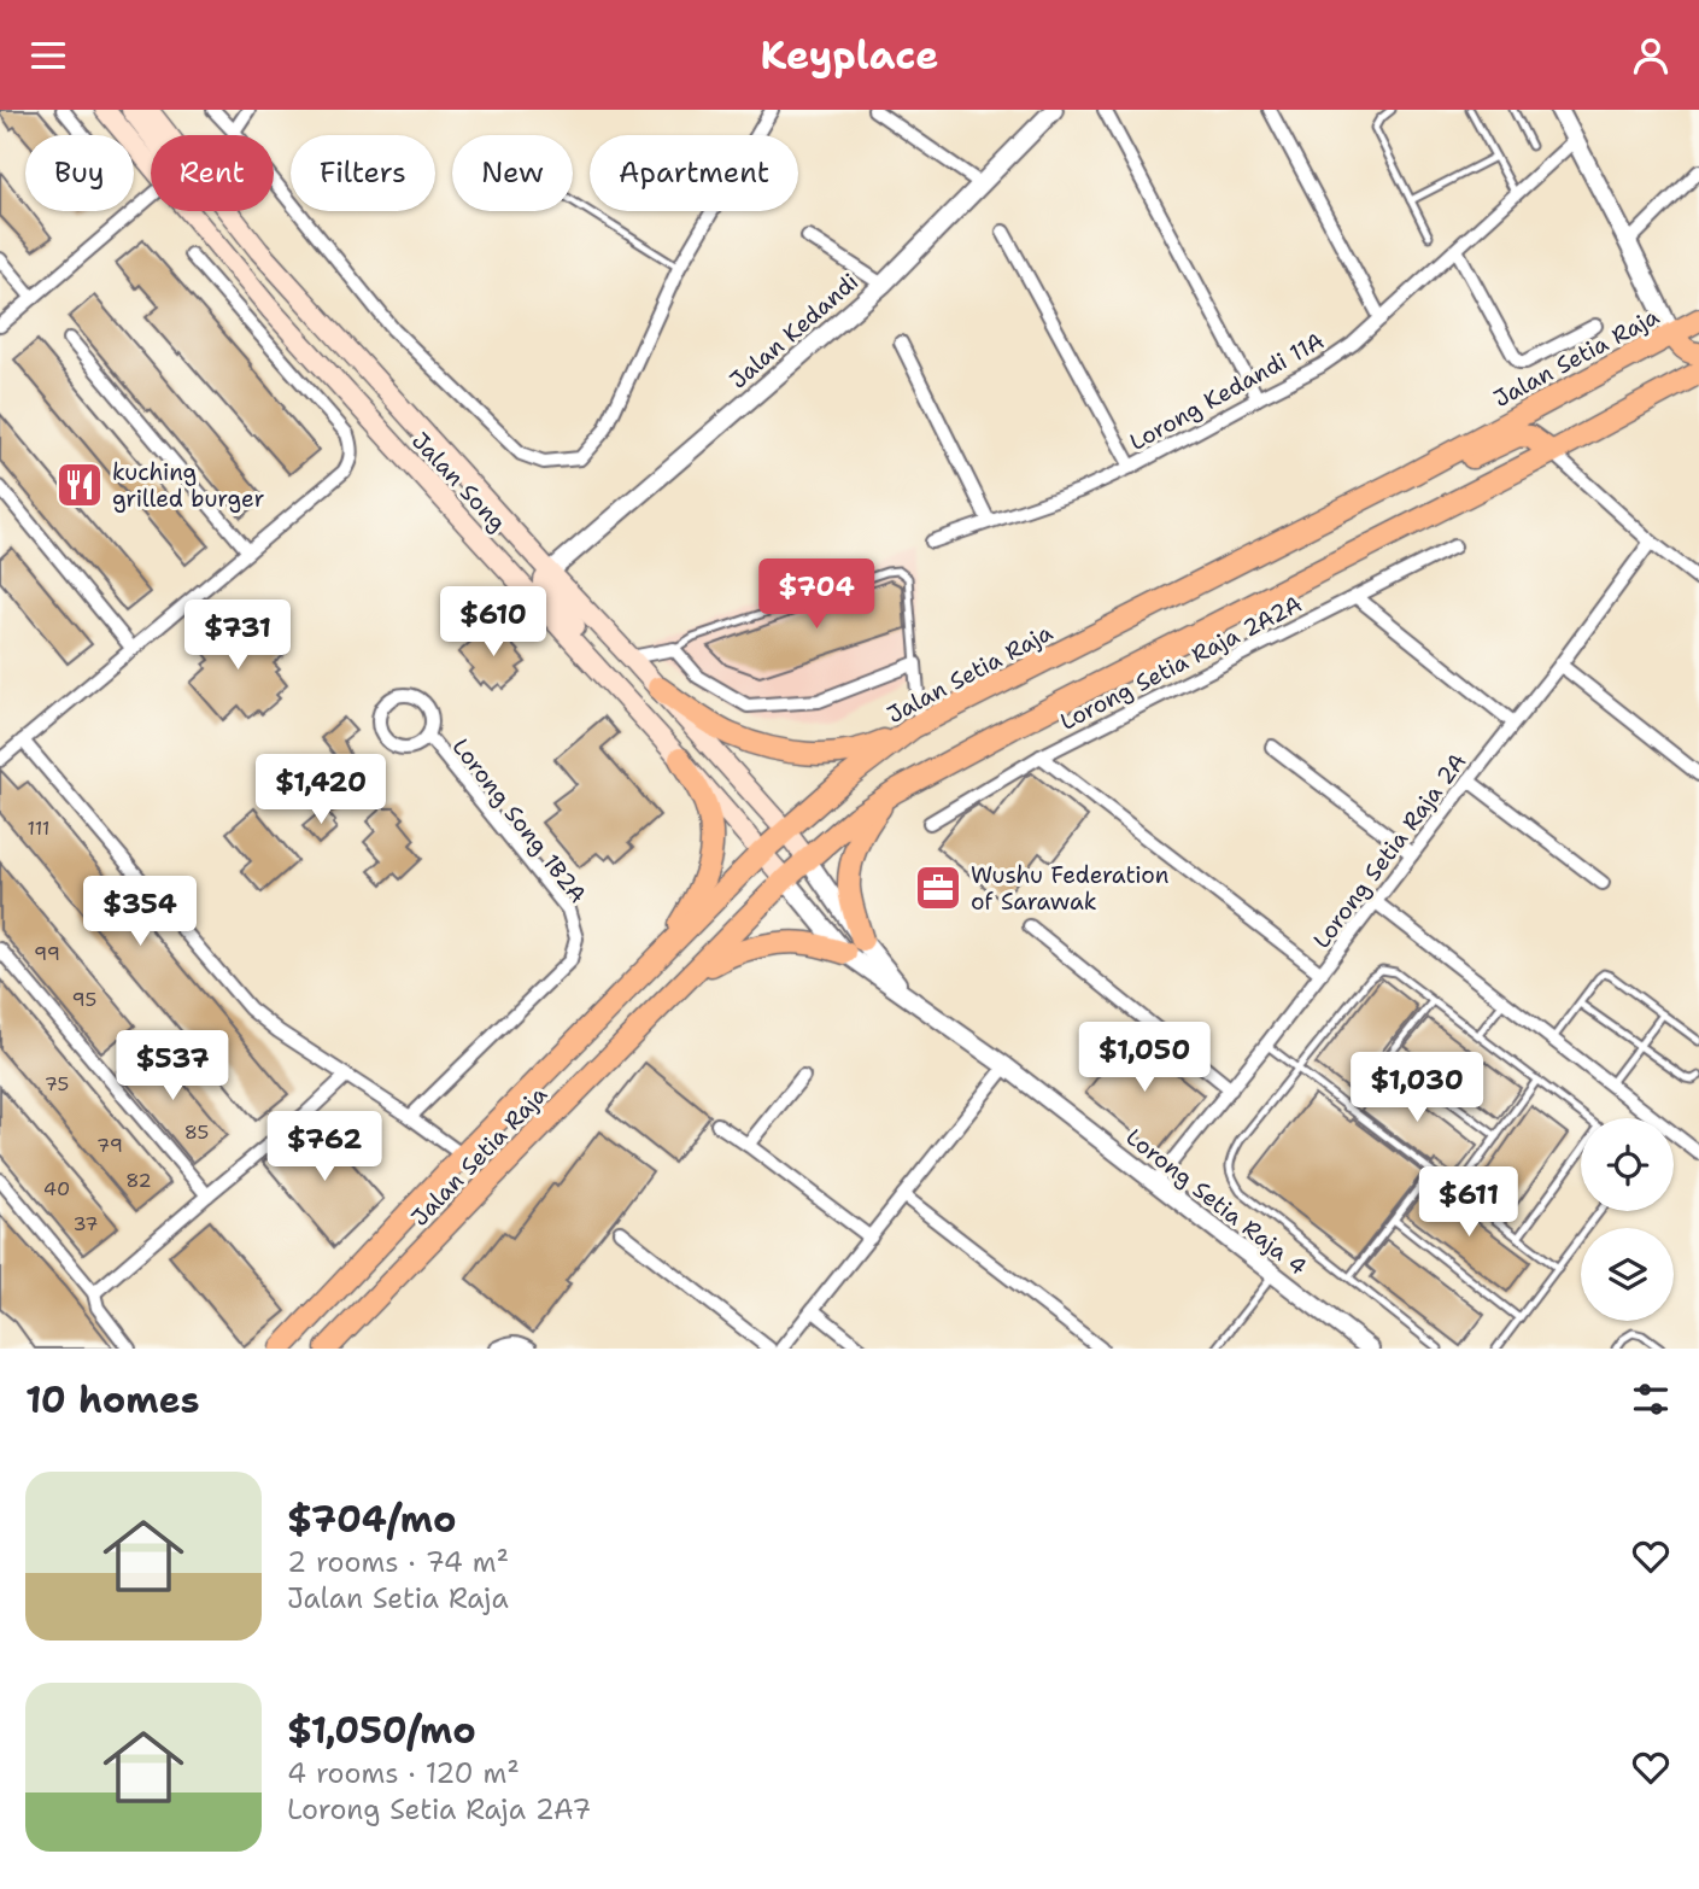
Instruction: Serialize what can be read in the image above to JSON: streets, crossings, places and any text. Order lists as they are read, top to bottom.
{
  "streets": {
    "main road": ["Jalan Setia Raja", "Jalan Song"],
    "street": [
      "Jalan Kedandi",
      "Lorong Kedandi 11A",
      "Lorong Setia Raja 2A2A",
      "Lorong Song 1B2A",
      "Lorong Setia Raja 2A",
      "Lorong Setia Raja 4"
    ]
  },
  "crossings": [
    ["Jalan Kedandi", "Jalan Song"],
    ["Jalan Setia Raja", "Jalan Song"],
    ["Jalan Setia Raja", "Lorong Setia Raja 4"],
    ["Jalan Song", "Lorong Setia Raja 4"],
    ["Lorong Setia Raja 2A", "Lorong Setia Raja 4"]
  ],
  "places": {
    "restaurant": ["kuching grilled burger"],
    "office": ["Wushu Federation of Sarawak"]
  },
  "house_numbers": [
    "111",
    "99",
    "95",
    "75",
    "85",
    "79",
    "82",
    "40",
    "37"
  ],
  "page": {
    "header": "Keyplace",
    "chip": [
      "Buy",
      "Rent",
      "Filters",
      "New",
      "Apartment"
    ],
    "price": [
      "$704",
      "$610",
      "$731",
      "$1,420",
      "$354",
      "$1,050",
      "$537",
      "$1,030",
      "$762",
      "$611"
    ],
    "heading": "10 homes",
    "list": [
      {
        "name": "$704/mo",
        "note": "2 rooms · 74 m² · Jalan Setia Raja"
      },
      {
        "name": "$1,050/mo",
        "note": "4 rooms · 120 m² · Lorong Setia Raja 2A7"
      }
    ]
  }
}
